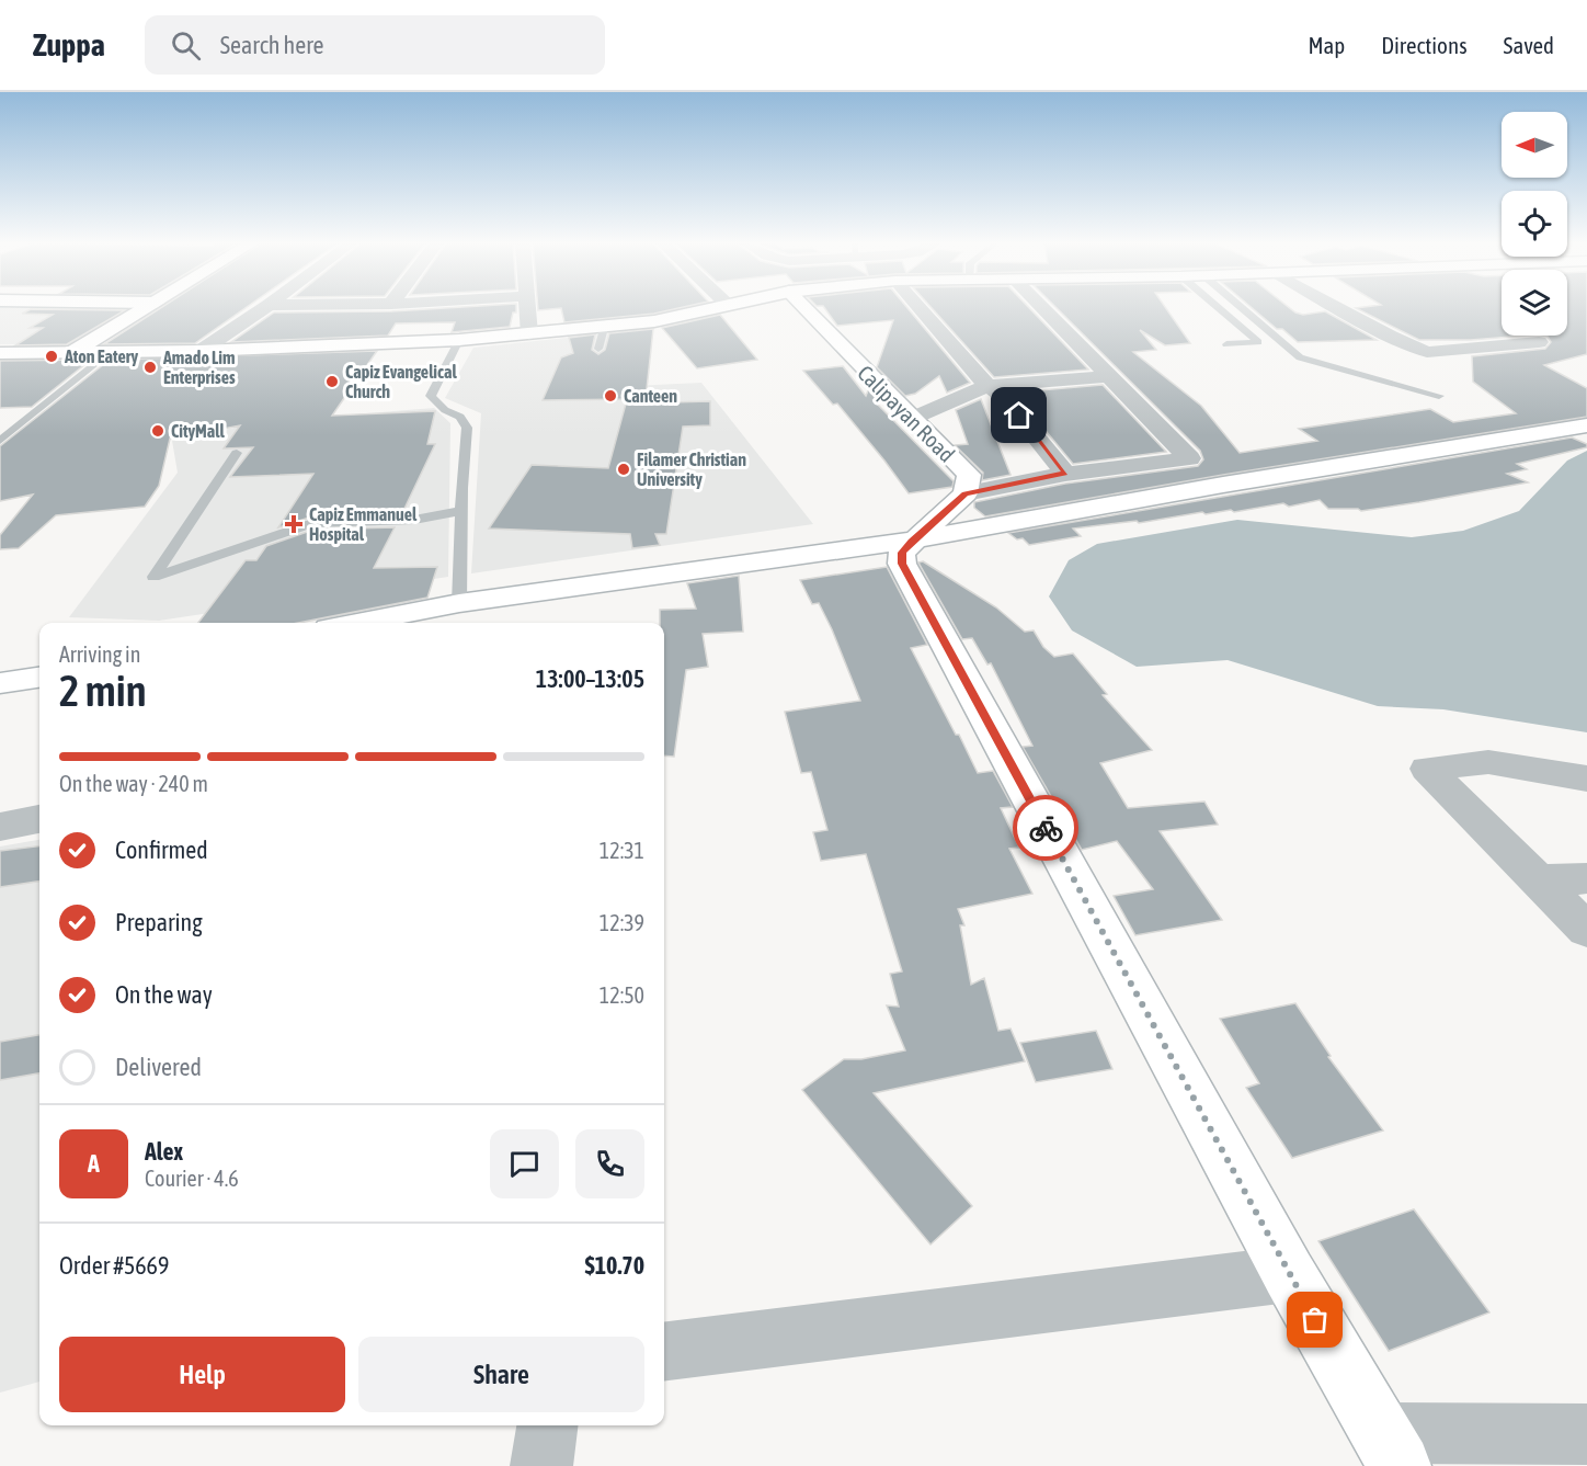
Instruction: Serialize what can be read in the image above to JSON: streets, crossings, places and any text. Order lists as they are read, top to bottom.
{
  "streets": {
    "main road": ["Calipayan Road"]
  },
  "places": {
    "other": [
      "Aton Eatery",
      "Amado Lim Enterprises",
      "Capiz Evangelical Church",
      "Canteen",
      "CityMall",
      "Filamer Christian University"
    ],
    "health": ["Capiz Emmanuel Hospital"]
  },
  "north": "left",
  "page": {
    "header": "Zuppa",
    "search": "Search here",
    "nav": ["Map", "Directions", "Saved"],
    "heading": ["2 min", "Arriving in", "13:00–13:05"],
    "panel": [
      "Alex",
      "Courier · 4.6",
      "Order #5669",
      "$10.70"
    ],
    "bar": "On the way · 240 m",
    "list": [
      ["Confirmed", "12:31"],
      ["Preparing", "12:39"],
      ["On the way", "12:50"],
      "Delivered"
    ],
    "round": "A",
    "buttons": ["Help", "Share"]
  }
}
